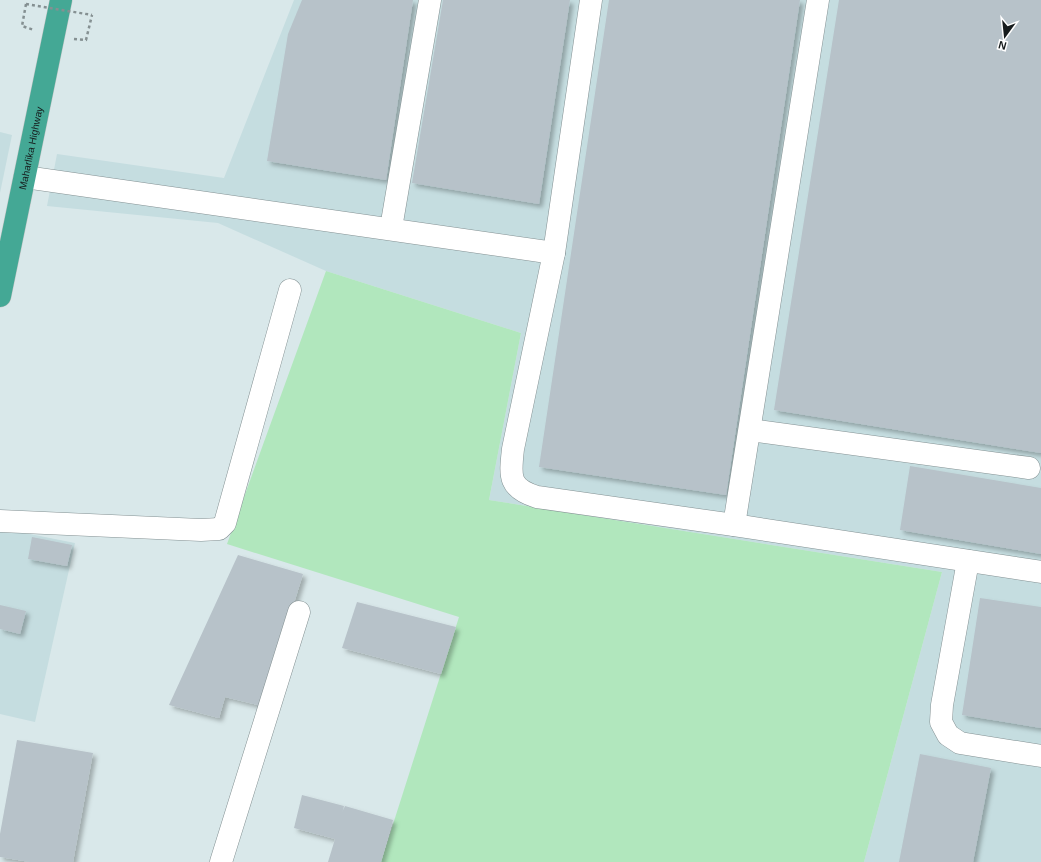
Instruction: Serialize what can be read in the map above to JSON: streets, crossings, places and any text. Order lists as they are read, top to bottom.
{
  "streets": {
    "highway": ["Maharlika Highway"]
  },
  "north": "bottom"
}
